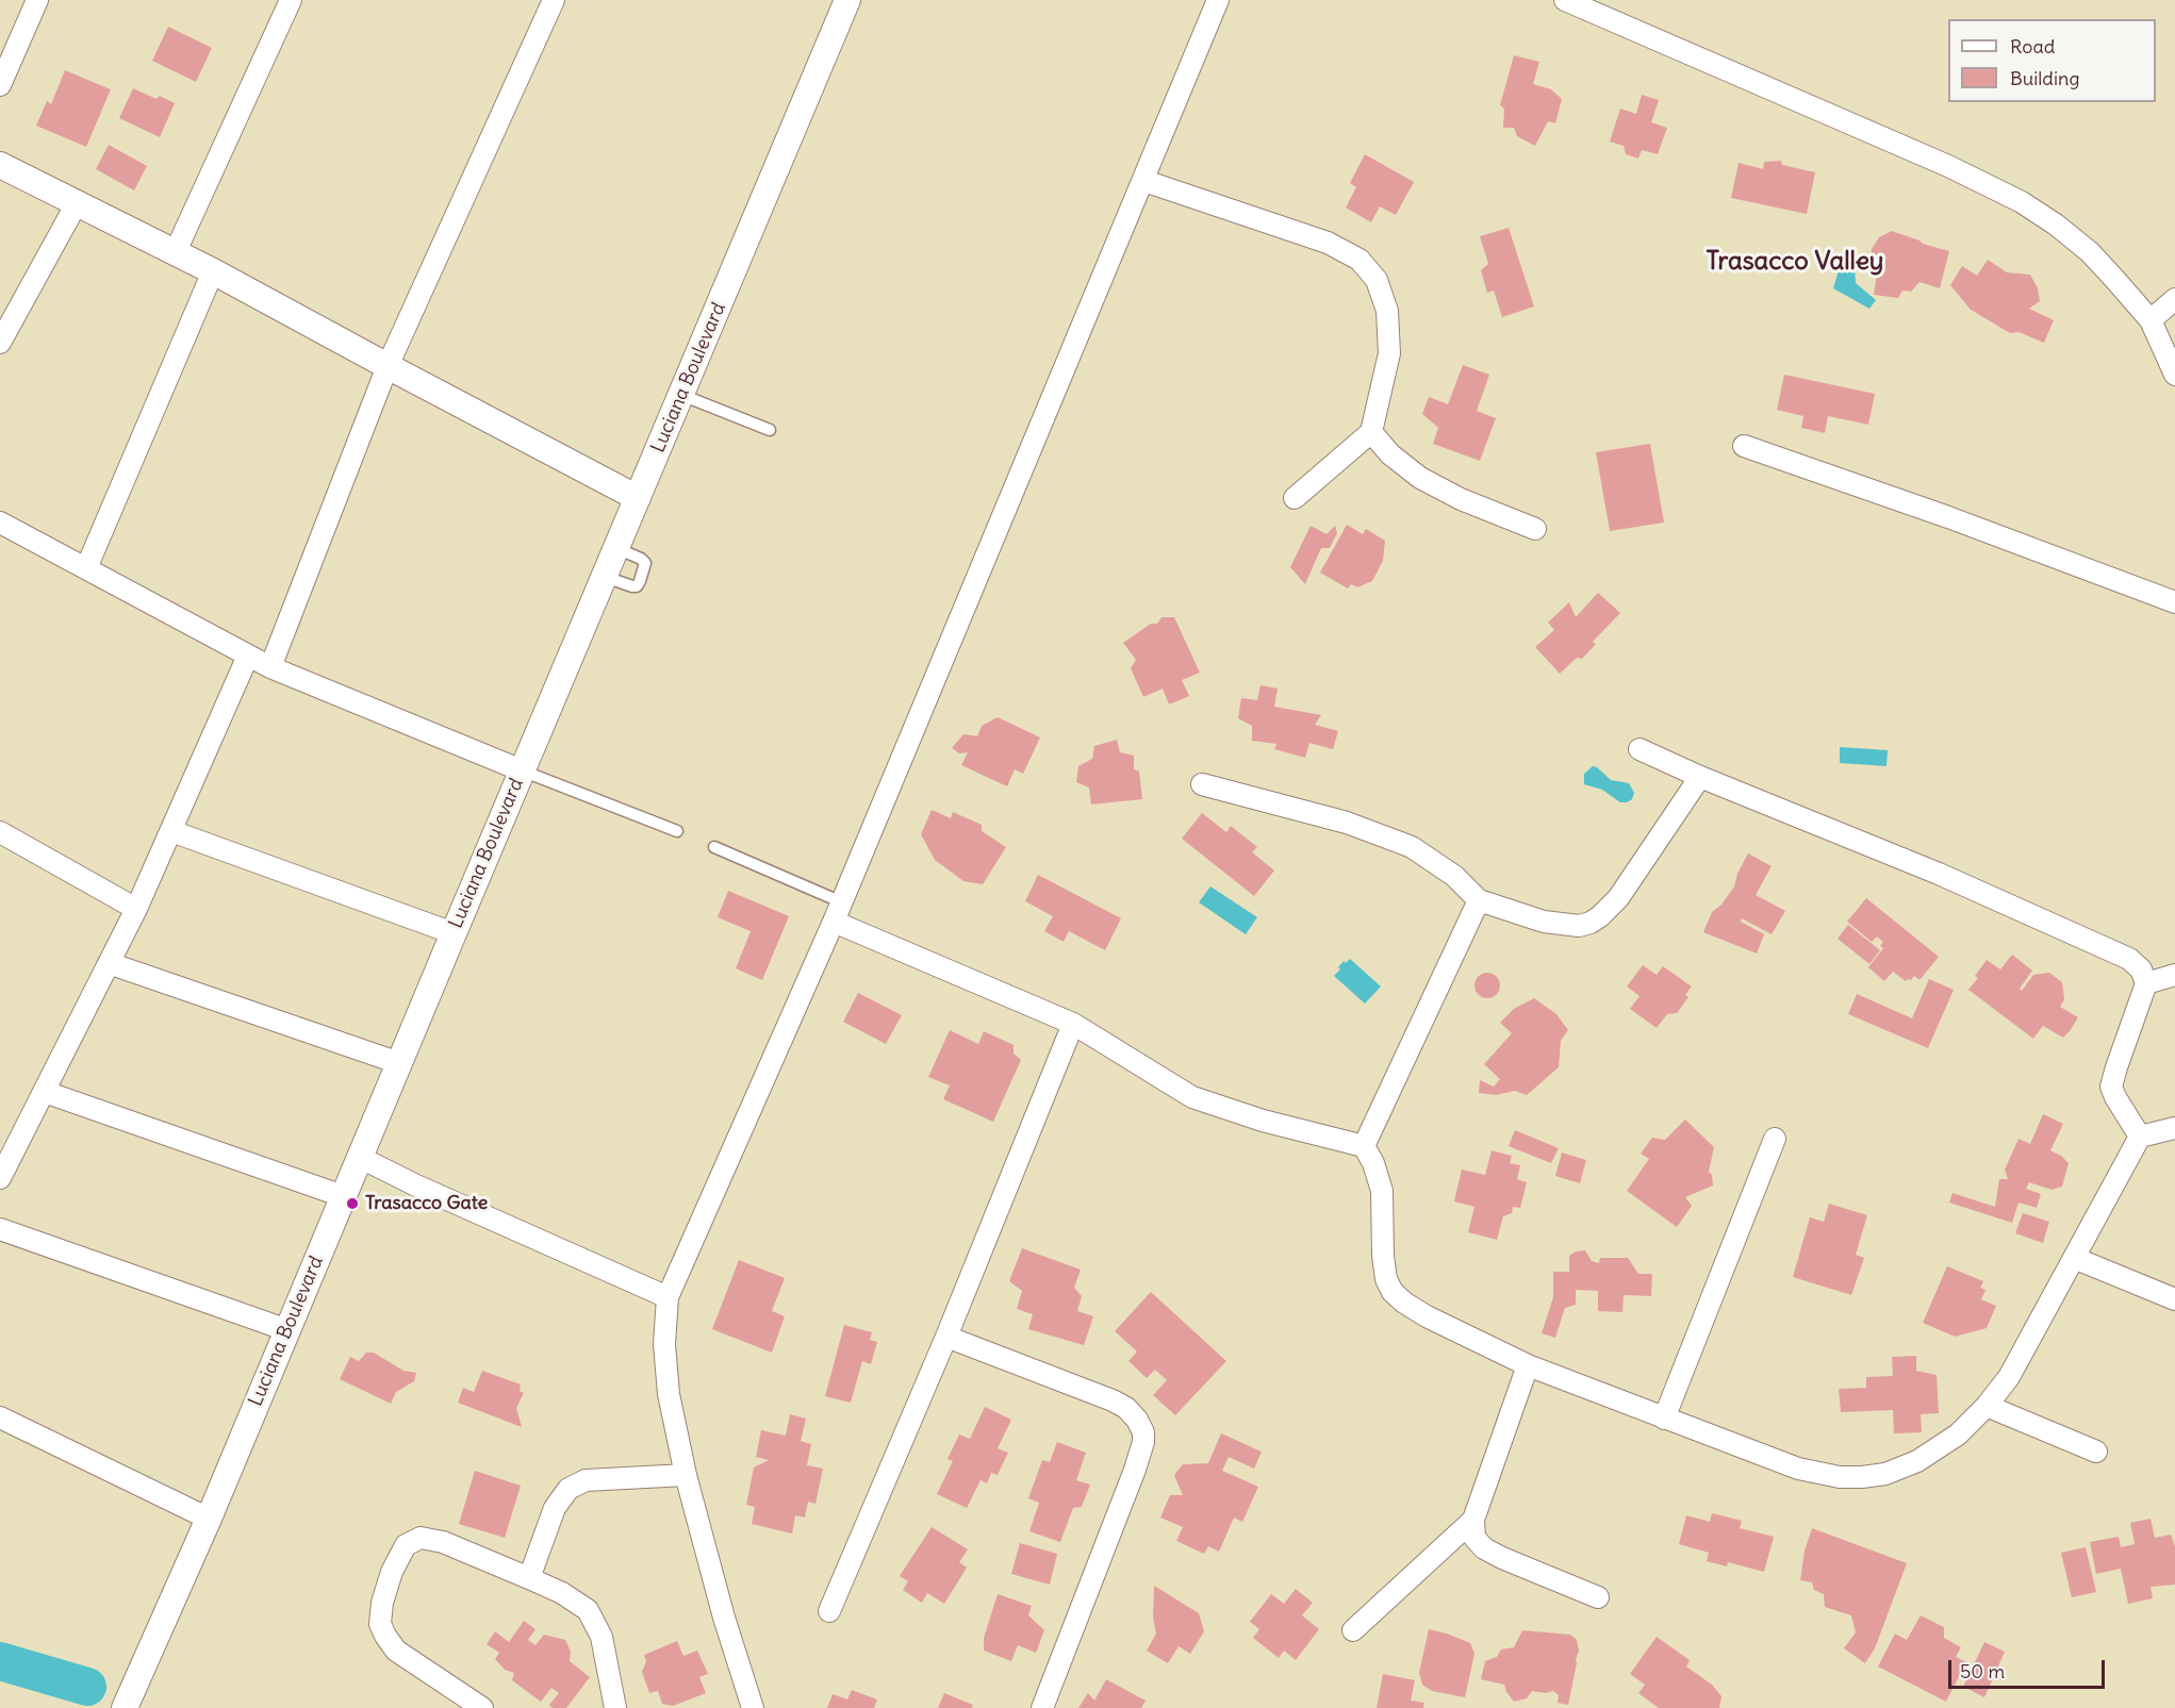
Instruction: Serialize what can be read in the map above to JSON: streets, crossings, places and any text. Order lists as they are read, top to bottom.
{
  "streets": {
    "street": ["Luciana Boulevard"]
  },
  "districts": ["Trasacco Valley"],
  "places": ["Trasacco Gate"],
  "legend": ["Road", "Building"],
  "scale_bar": "50 m"
}
